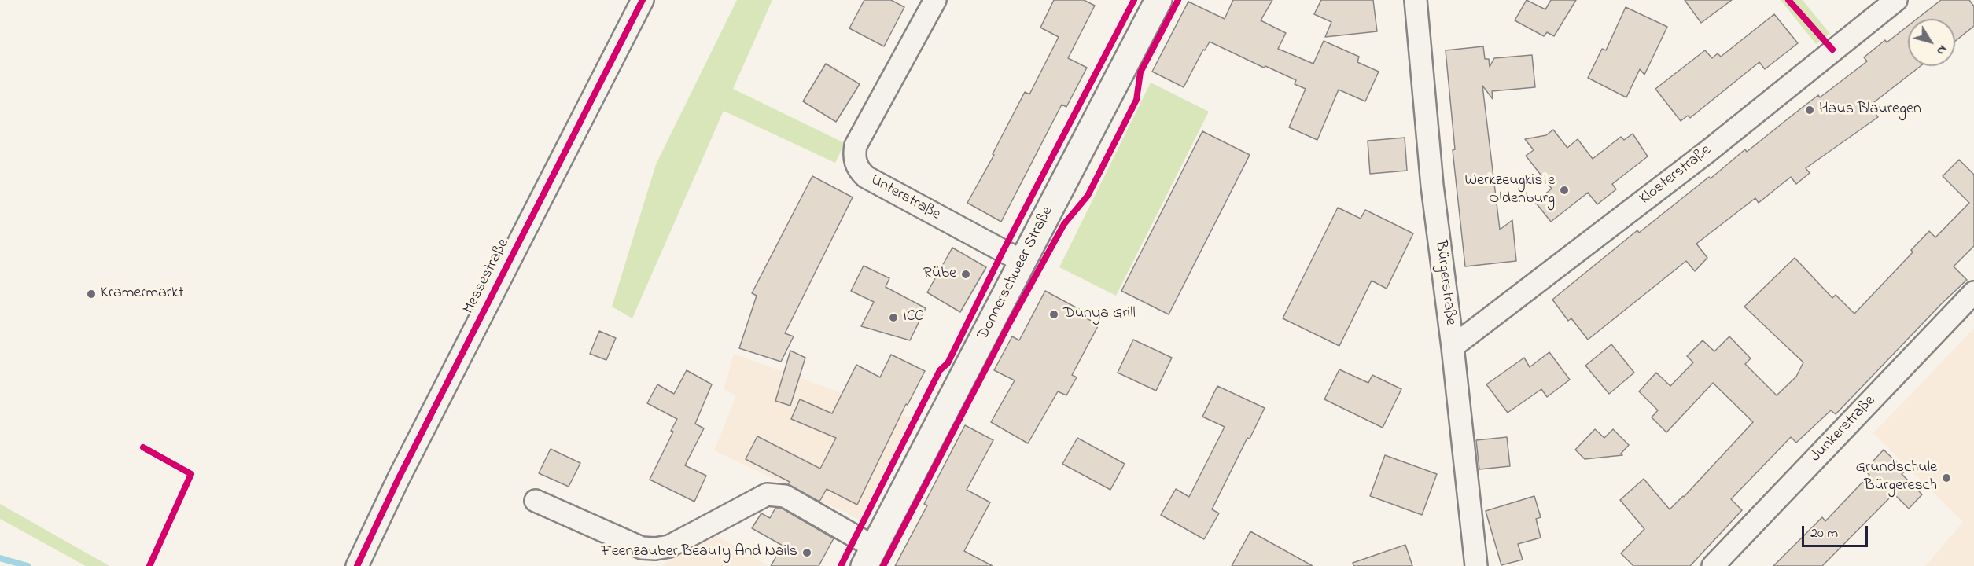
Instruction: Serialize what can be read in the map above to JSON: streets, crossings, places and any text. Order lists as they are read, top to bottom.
{
  "streets": {
    "main road": ["Donnerschweer Straße"],
    "street": [
      "Klosterstraße",
      "Unterstraße",
      "Messestraße",
      "Bürgerstraße",
      "Junkerstraße"
    ]
  },
  "crossings": [
    ["Klosterstraße", "Bürgerstraße"],
    ["Unterstraße", "Donnerschweer Straße"]
  ],
  "places": [
    "Haus Blauregen",
    "Werkzeugkiste Oldenburg",
    "Rübe",
    "Kramermarkt",
    "Dunya Grill",
    "ICC",
    "Grundschule Bürgeresch",
    "Feenzauber Beauty And Nails"
  ],
  "scale_bar": "20 m",
  "north": "bottom right"
}
